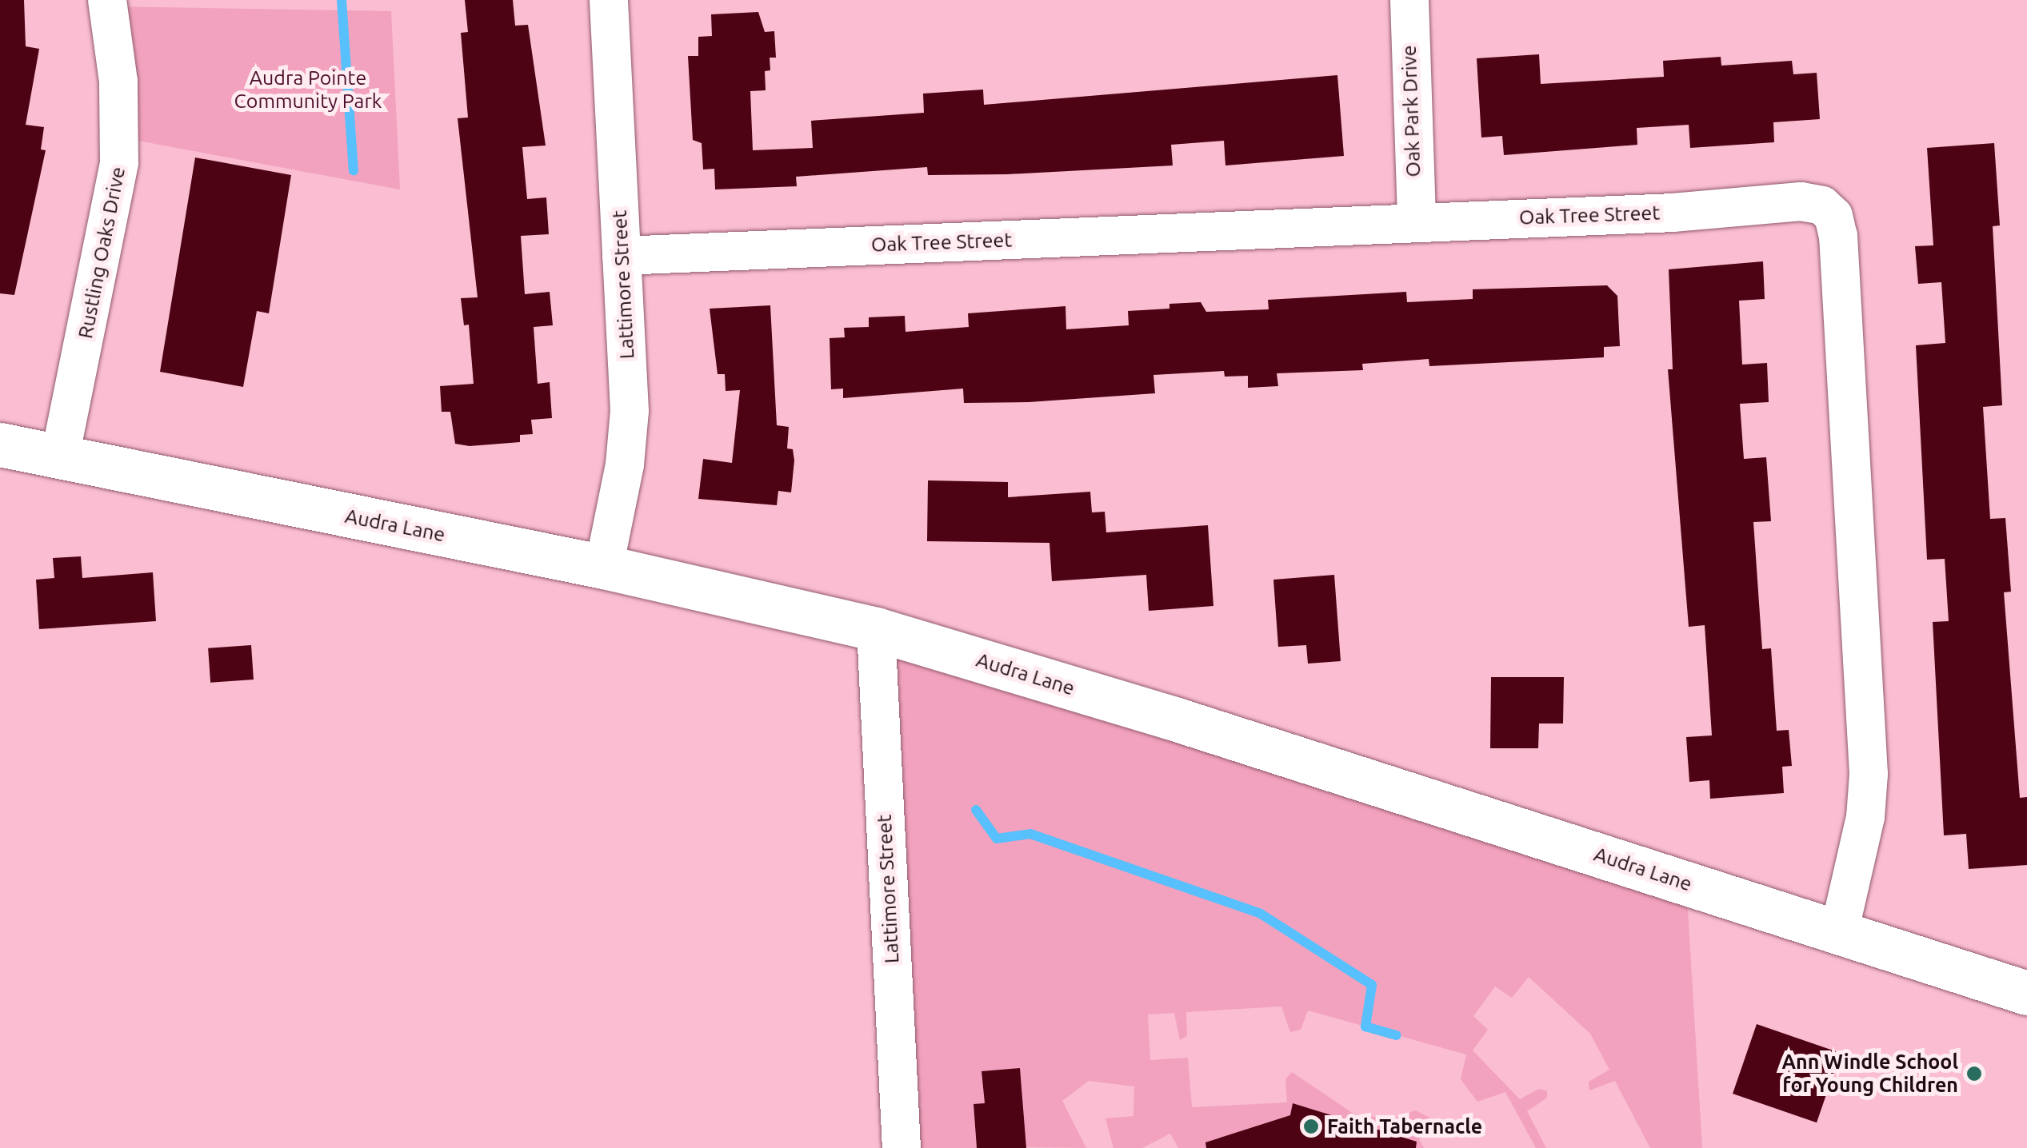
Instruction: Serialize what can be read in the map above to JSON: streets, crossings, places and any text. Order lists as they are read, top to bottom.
{
  "streets": {
    "street": [
      "Oak Park Drive",
      "Oak Tree Street",
      "Rustling Oaks Drive",
      "Lattimore Street",
      "Audra Lane"
    ]
  },
  "crossings": [
    ["Oak Park Drive", "Oak Tree Street"],
    ["Oak Tree Street", "Lattimore Street"],
    ["Oak Tree Street", "Audra Lane"],
    ["Rustling Oaks Drive", "Audra Lane"],
    ["Lattimore Street", "Audra Lane"]
  ],
  "parks": ["Audra Pointe Community Park"],
  "places": ["Ann Windle School for Young Children", "Faith Tabernacle"]
}
